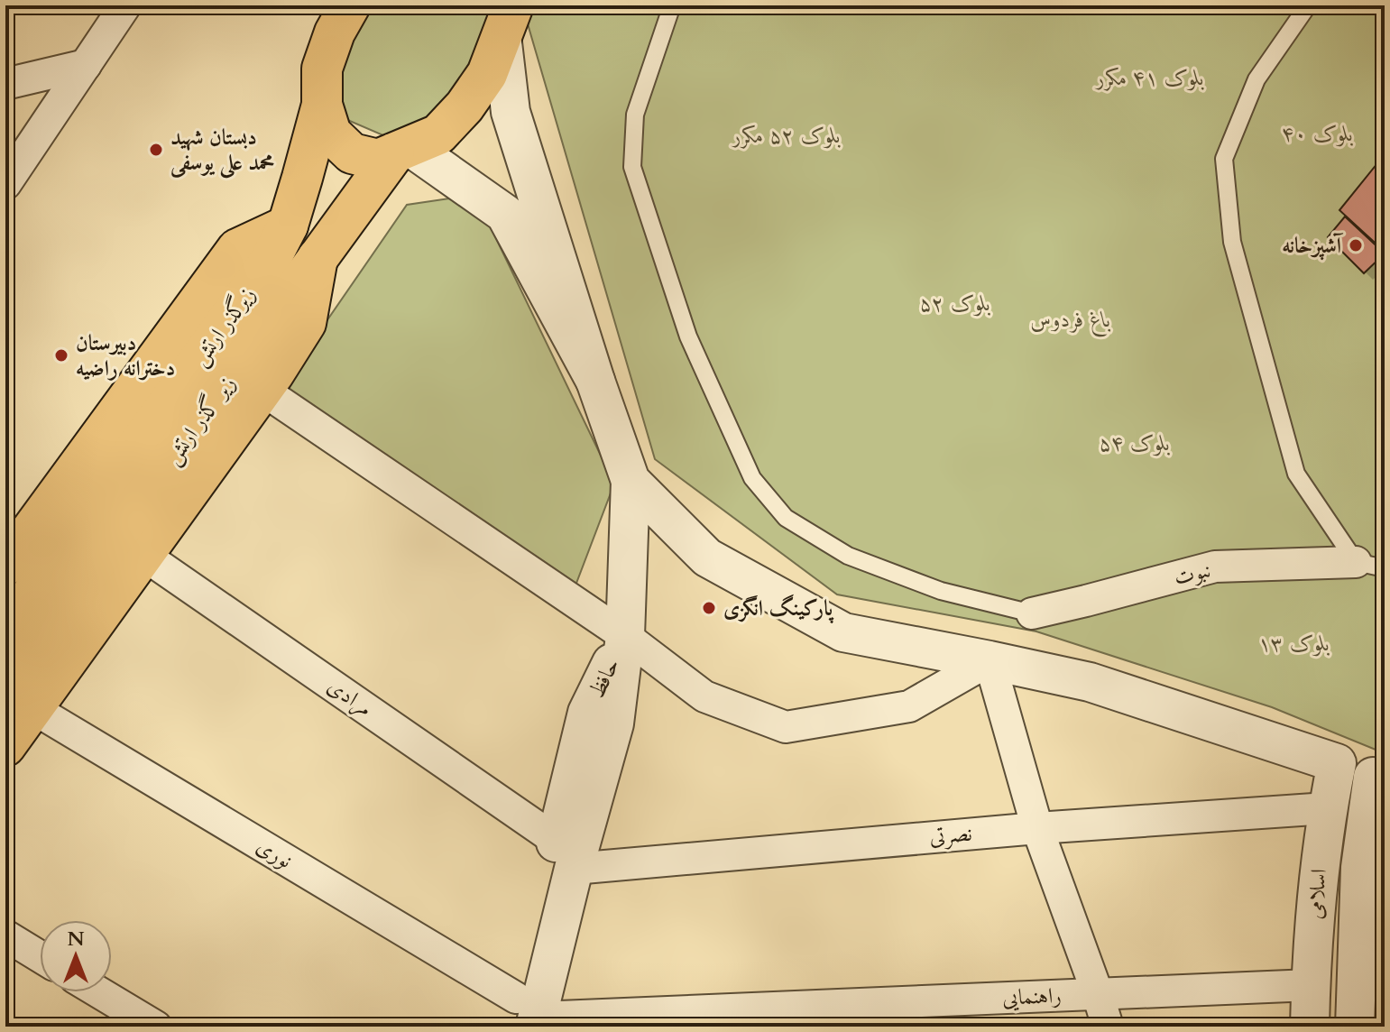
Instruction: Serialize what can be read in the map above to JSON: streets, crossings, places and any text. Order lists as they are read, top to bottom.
{
  "streets": {
    "main road": ["زیرگذر ارتش", "زیر گذر ارتش"],
    "street": [
      "نبوت",
      "حافظ",
      "مرادی",
      "نصرتی",
      "نوری",
      "اسلامی",
      "راهنمایی"
    ]
  },
  "crossings": [
    ["زیر گذر ارتش", "نوری"],
    ["حافظ", "مرادی"],
    ["حافظ", "نصرتی"],
    ["حافظ", "نوری"],
    ["حافظ", "راهنمایی"],
    ["مرادی", "نصرتی"],
    ["نصرتی", "اسلامی"],
    ["نوری", "راهنمایی"],
    ["اسلامی", "راهنمایی"]
  ],
  "parks": [
    "بلوک ۴۱ مکرر",
    "بلوک ۴۰",
    "بلوک ۵۲ مکرر",
    "بلوک ۵۲",
    "باغ فردوس",
    "بلوک ۵۴",
    "بلوک ۱۳"
  ],
  "places": [
    "دبستان شهید محمد علی یوسفی",
    "آشپزخانه",
    "دبیرستان دخترانه راضیه",
    "پارکینگ انگزی"
  ],
  "north": "top"
}
